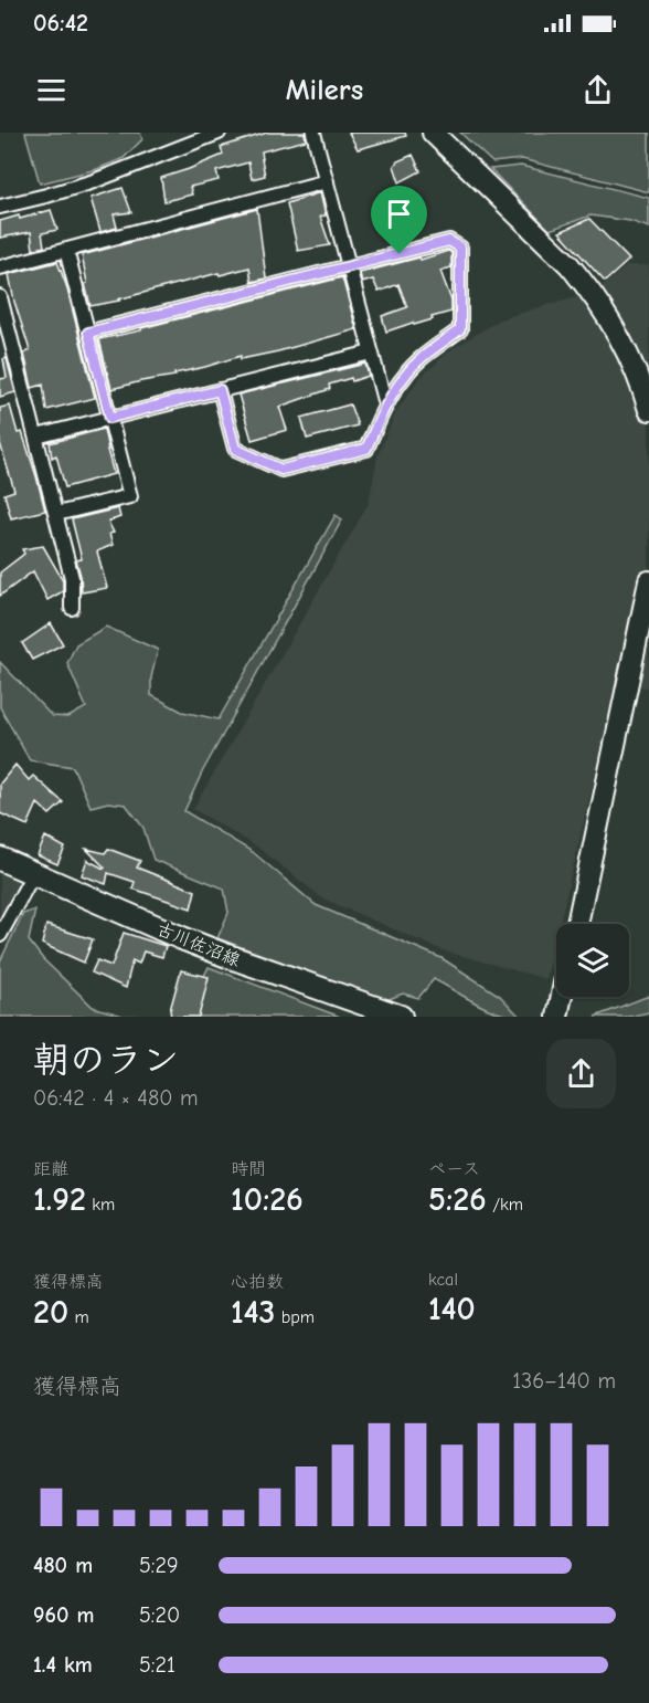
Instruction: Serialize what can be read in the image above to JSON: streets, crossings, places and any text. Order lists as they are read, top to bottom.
{
  "streets": {
    "main road": ["古川佐沼線"]
  },
  "page": {
    "status": "06:42",
    "header": "Milers",
    "heading": ["朝のラン", "06:42 · 4 × 480 m"],
    "stats": [
      ["距離", "1.92 km"],
      ["時間", "10:26"],
      ["ペース", "5:26 /km"],
      ["獲得標高", "20 m"],
      ["心拍数", "143 bpm"],
      ["kcal", "140"]
    ],
    "chart": ["獲得標高", "136–140 m"],
    "list": [
      {
        "name": "480 m",
        "note": "5:29"
      },
      {
        "name": "960 m",
        "note": "5:20"
      },
      {
        "name": "1.4 km",
        "note": "5:21"
      }
    ]
  }
}
